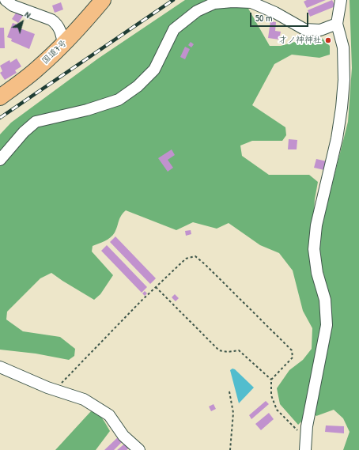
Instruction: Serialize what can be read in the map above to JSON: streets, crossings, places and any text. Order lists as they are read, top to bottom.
{
  "streets": {
    "highway": ["国道7号"]
  },
  "places": ["才ノ神神社"],
  "scale_bar": "50 m",
  "north": "top right"
}
